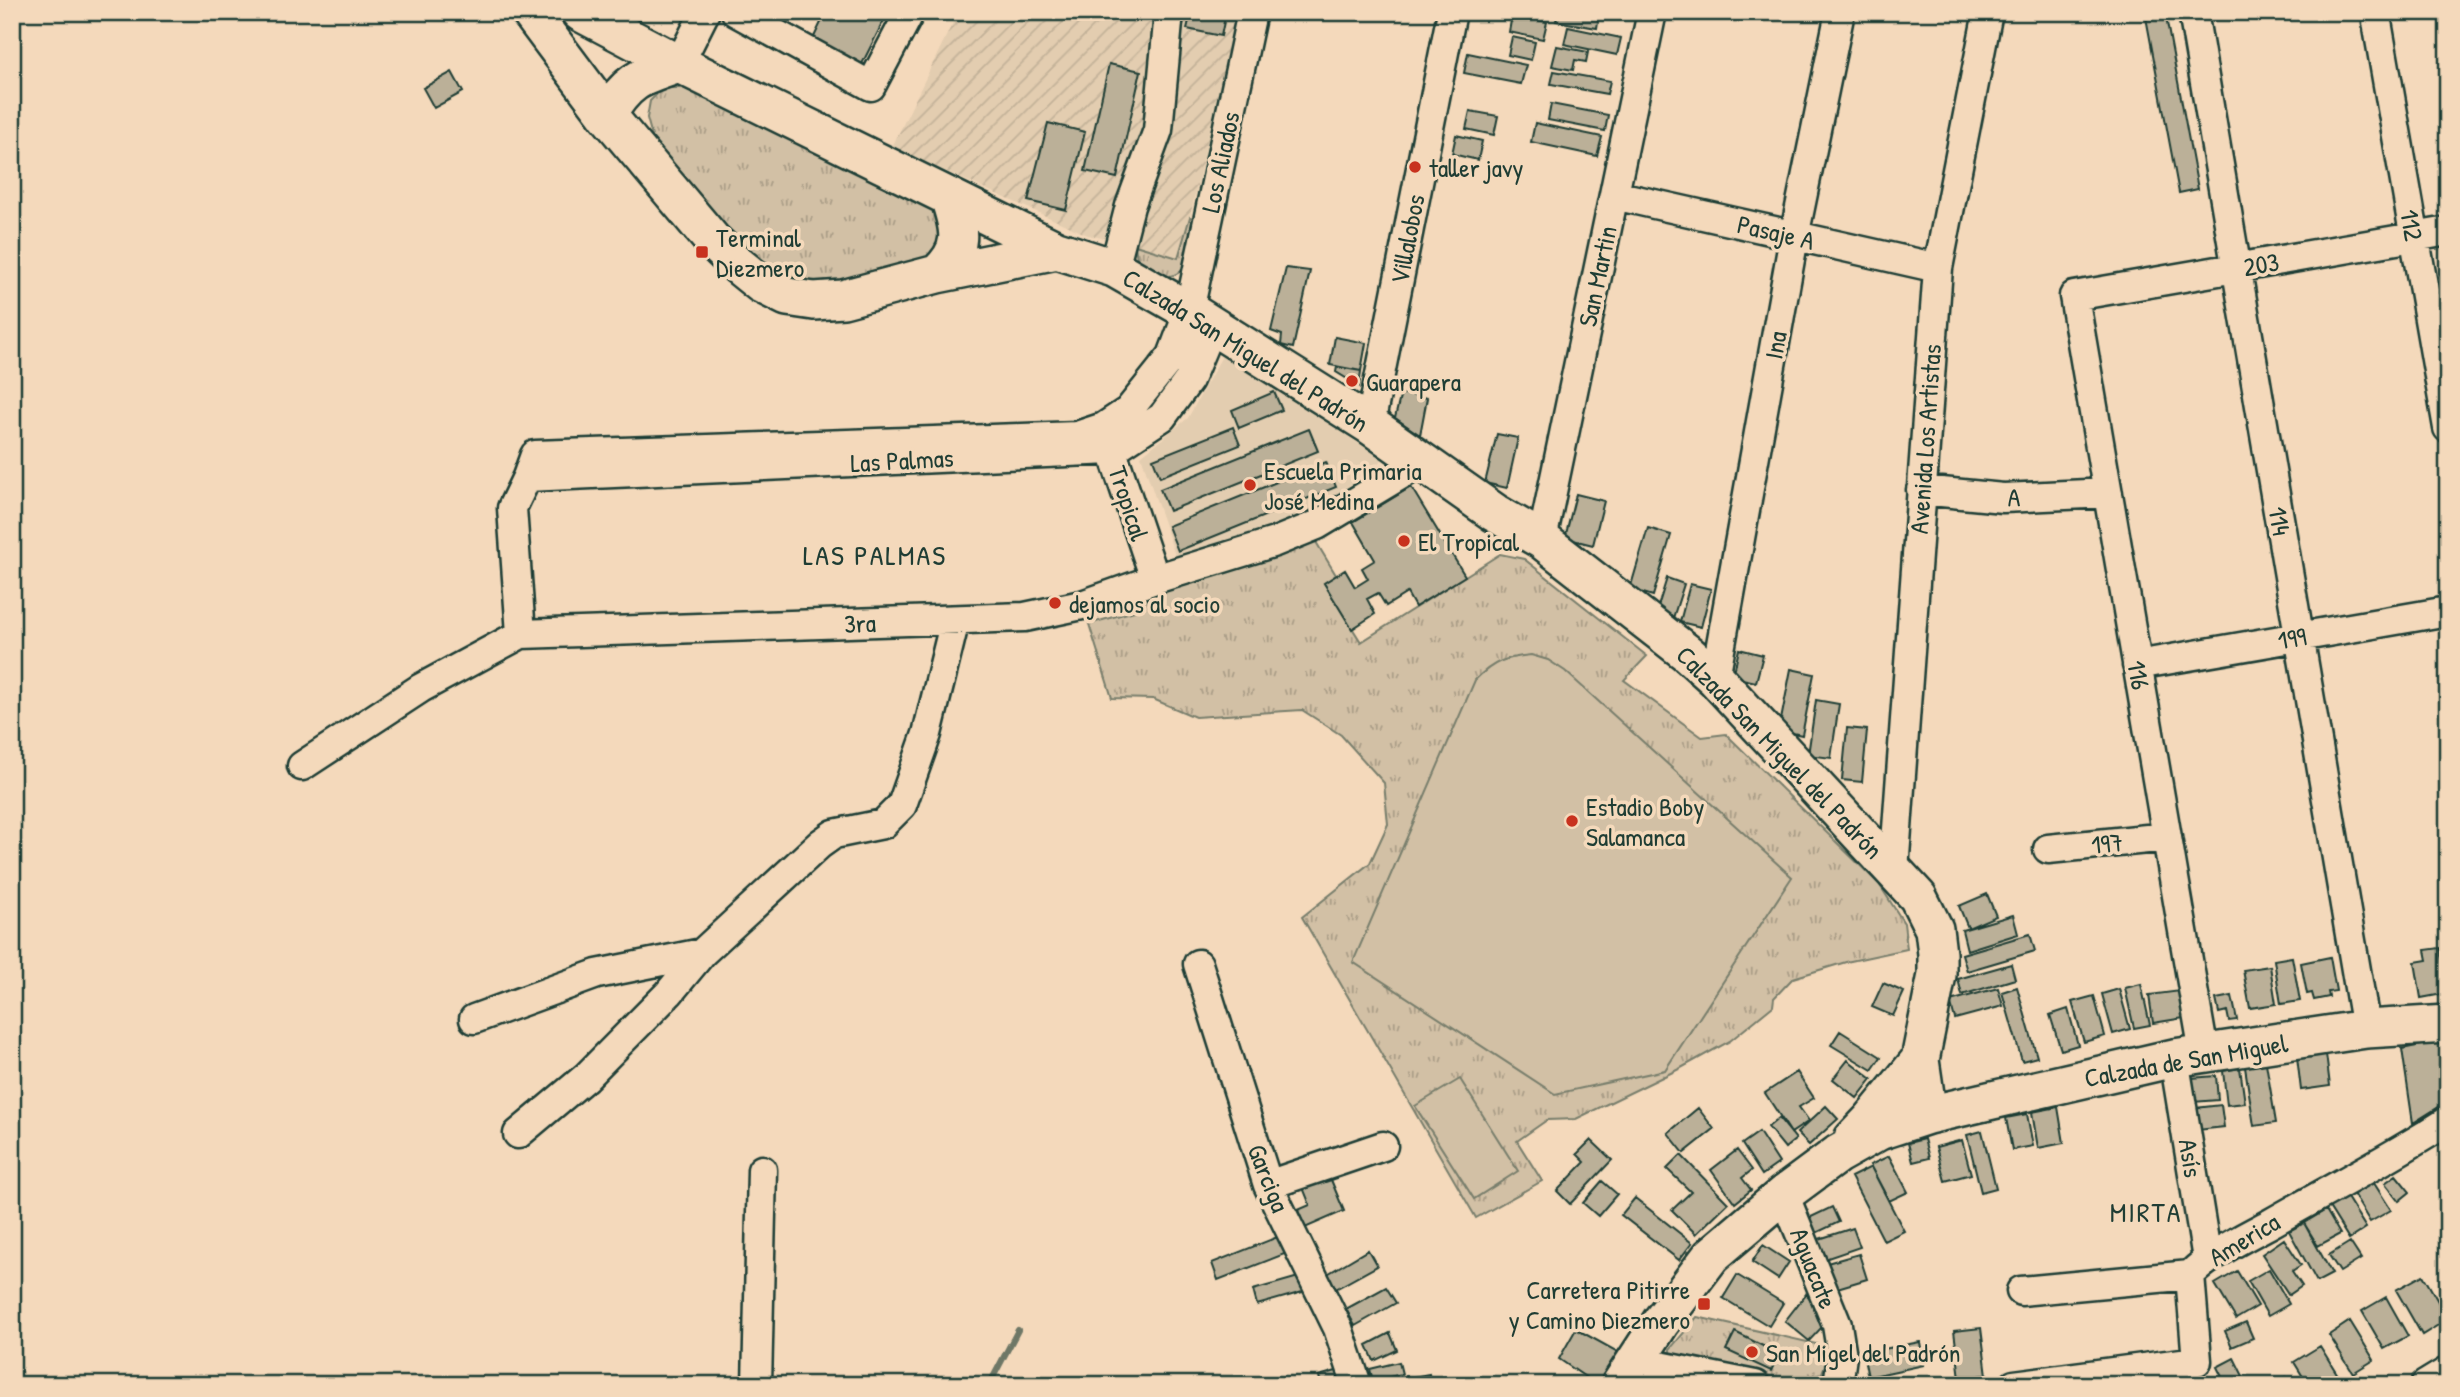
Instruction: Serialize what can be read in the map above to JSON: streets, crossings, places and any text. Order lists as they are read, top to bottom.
{
  "streets": {
    "main road": ["Calzada San Miguel del Padrón", "Calzada de San Miguel"],
    "street": [
      "Los Aliados",
      "112",
      "Pasaje A",
      "Villalobos",
      "203",
      "San Martin",
      "Ina",
      "Avenida Los Artistas",
      "Las Palmas",
      "A",
      "Tropical",
      "114",
      "3ra",
      "199",
      "116",
      "197",
      "Asís",
      "Garciga",
      "America",
      "Aguacate"
    ]
  },
  "crossings": [
    ["Los Aliados", "Calzada San Miguel del Padrón"],
    ["Los Aliados", "Las Palmas"],
    ["112", "203"],
    ["Pasaje A", "San Martin"],
    ["Pasaje A", "Ina"],
    ["Pasaje A", "Avenida Los Artistas"],
    ["Villalobos", "Calzada San Miguel del Padrón"],
    ["203", "114"],
    ["203", "116"],
    ["San Martin", "Calzada San Miguel del Padrón"],
    ["Ina", "Calzada San Miguel del Padrón"],
    ["Calzada San Miguel del Padrón", "Avenida Los Artistas"],
    ["Calzada San Miguel del Padrón", "Las Palmas"],
    ["Calzada San Miguel del Padrón", "3ra"],
    ["Calzada San Miguel del Padrón", "Calzada de San Miguel"],
    ["Avenida Los Artistas", "A"],
    ["Las Palmas", "Tropical"],
    ["Las Palmas", "3ra"],
    ["A", "116"],
    ["Tropical", "3ra"],
    ["114", "199"],
    ["114", "Calzada de San Miguel"],
    ["199", "116"],
    ["116", "197"],
    ["116", "Calzada de San Miguel"],
    ["116", "Asís"],
    ["Calzada de San Miguel", "Asís"],
    ["Asís", "America"]
  ],
  "districts": ["LAS PALMAS", "MIRTA"],
  "places": {
    "other": [
      "taller javy",
      "Guarapera",
      "Escuela Primaria José Medina",
      "El Tropical",
      "dejamos al socio",
      "Estadio Boby Salamanca",
      "San Migel del Padrón"
    ],
    "transit": ["Terminal Diezmero", "Carretera Pitirre y Camino Diezmero"]
  }
}
